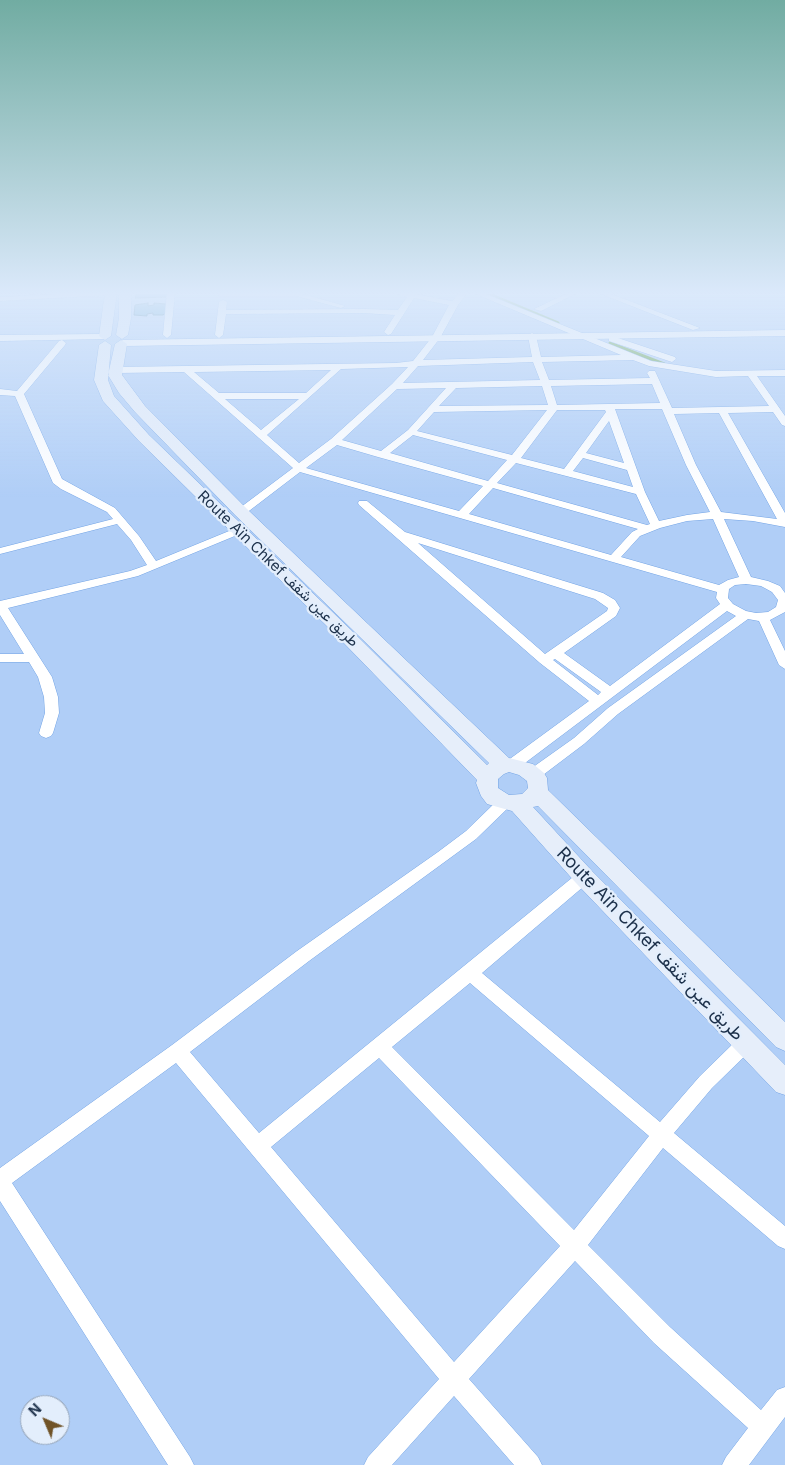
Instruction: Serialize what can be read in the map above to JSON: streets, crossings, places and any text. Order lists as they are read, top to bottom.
{
  "streets": {
    "main road": ["Route Aïn Chkef طريق عين شقف"]
  },
  "north": "top left"
}
